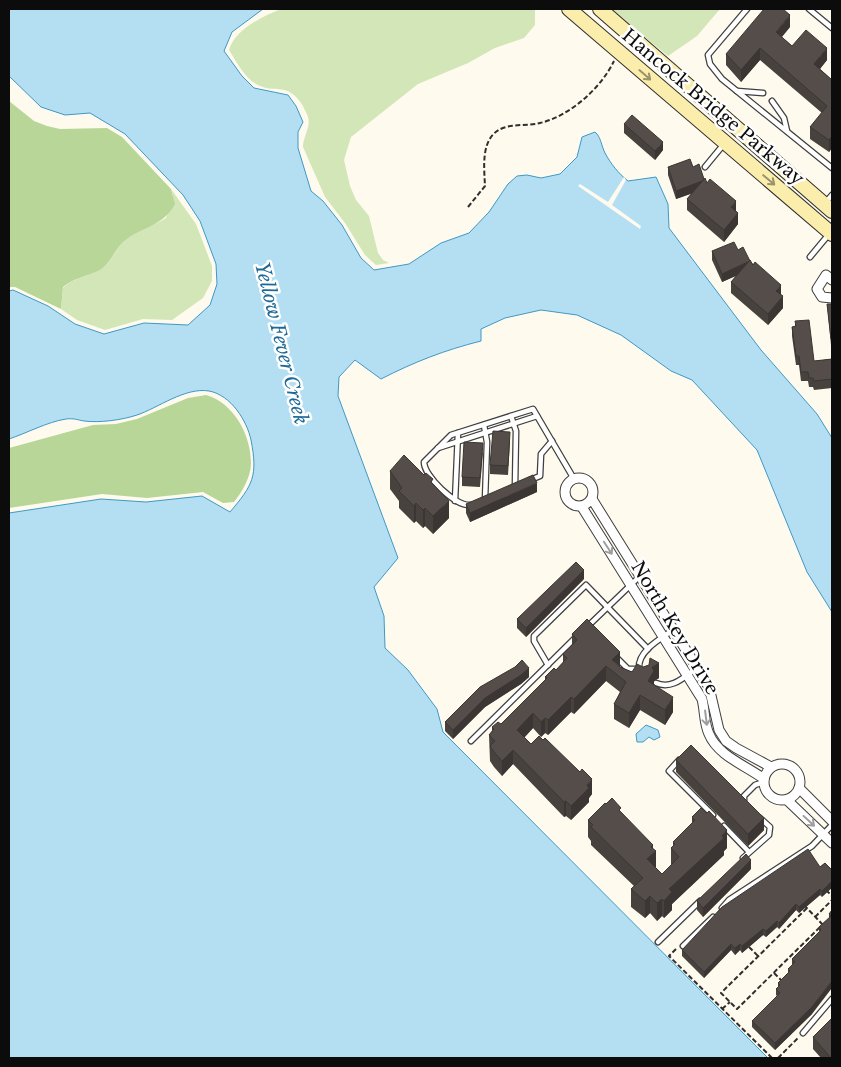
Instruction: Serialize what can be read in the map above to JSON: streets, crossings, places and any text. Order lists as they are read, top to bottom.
{
  "streets": {
    "main road": ["Hancock Bridge Parkway"],
    "street": ["North Key Drive"]
  },
  "water": ["Yellow Fever Creek"]
}
